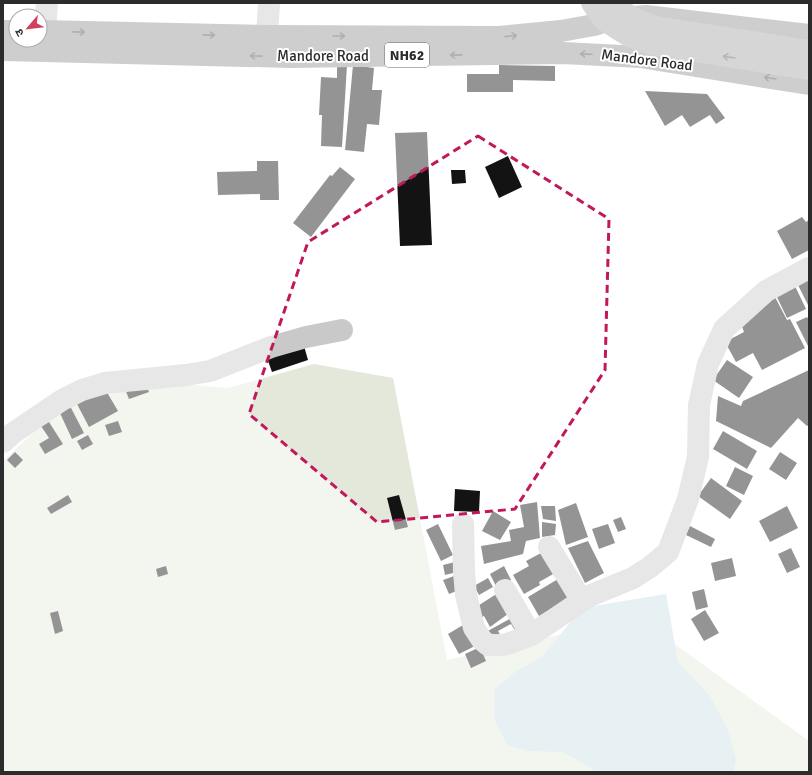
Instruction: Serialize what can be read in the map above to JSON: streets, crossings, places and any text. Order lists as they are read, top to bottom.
{
  "streets": {
    "highway": ["NH62", "Mandore Road"]
  },
  "north": "bottom left"
}
